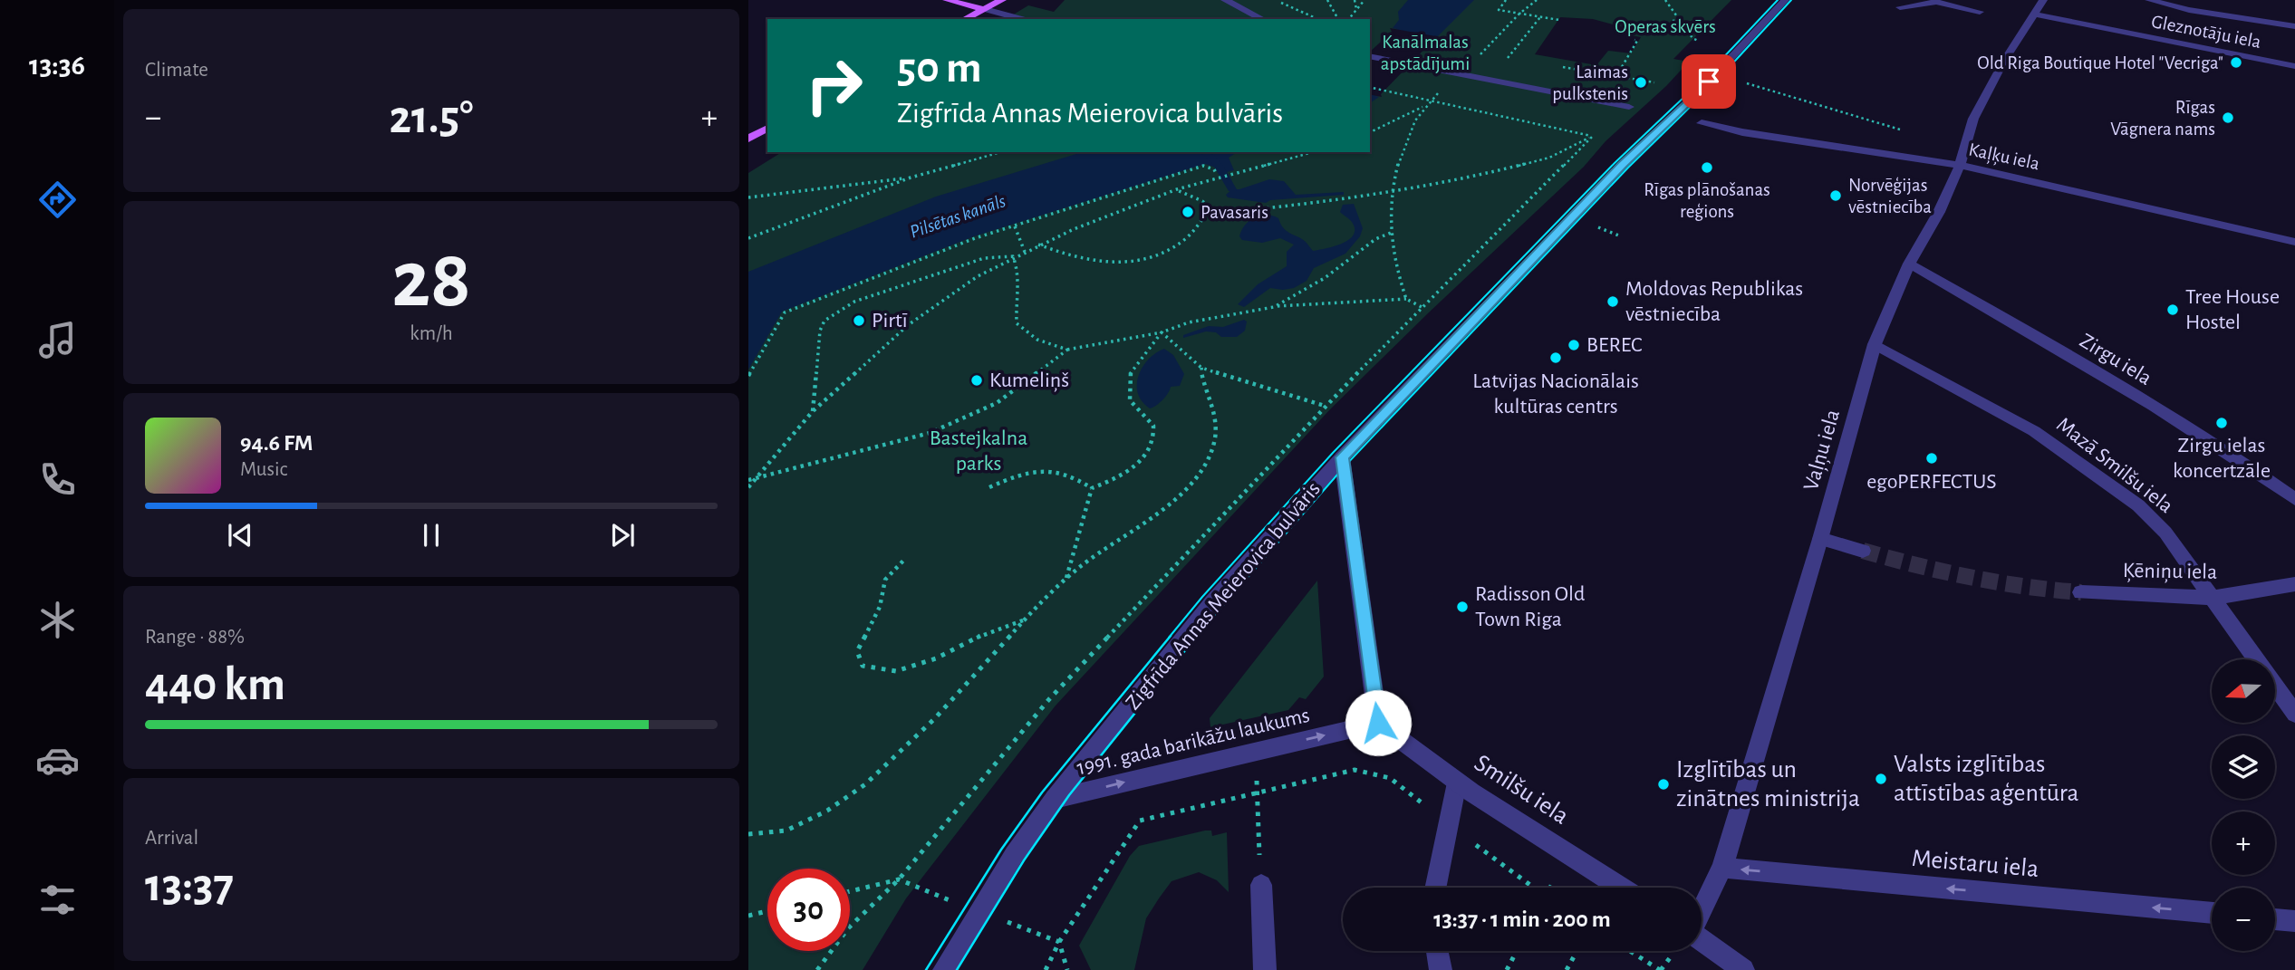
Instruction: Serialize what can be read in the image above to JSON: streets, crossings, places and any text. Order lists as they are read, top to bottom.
{
  "streets": {
    "street": [
      "Gleznotāju iela",
      "Kaļķu iela",
      "Zirgu iela",
      "Vaļņu iela",
      "Mazā Smilšu iela",
      "Ķēniņu iela",
      "Zigfrīda Annas Meierovica bulvāris",
      "1991. gada barikāžu laukums",
      "Smilšu iela",
      "Meistaru iela"
    ]
  },
  "crossings": [
    ["Gleznotāju iela", "Vaļņu iela"],
    ["Kaļķu iela", "Vaļņu iela"],
    ["Zirgu iela", "Vaļņu iela"],
    ["Vaļņu iela", "Mazā Smilšu iela"],
    ["Vaļņu iela", "Meistaru iela"],
    ["Mazā Smilšu iela", "Ķēniņu iela"],
    ["Zigfrīda Annas Meierovica bulvāris", "1991. gada barikāžu laukums"],
    ["1991. gada barikāžu laukums", "Smilšu iela"]
  ],
  "one_way": ["1991. gada barikāžu laukums", "Meistaru iela"],
  "water": ["Pilsētas kanāls"],
  "parks": ["Operas skvērs", "Kanālmalas apstādījumi", "Bastejkalna parks"],
  "places": [
    "Old Riga Boutique Hotel \"Vecriga\"",
    "Laimas pulkstenis",
    "Rīgas Vāgnera nams",
    "Rīgas plānošanas reģions",
    "Norvēģijas vēstniecība",
    "Pavasaris",
    "Moldovas Republikas vēstniecība",
    "Tree House Hostel",
    "Pirtī",
    "BEREC",
    "Latvijas Nacionālais kultūras centrs",
    "Kumeliņš",
    "Zirgu ielas koncertzāle",
    "egoPERFECTUS",
    "Radisson Old Town Riga",
    "Valsts izglītības attīstības aģentūra",
    "Izglītības un zinātnes ministrija"
  ],
  "north": "left",
  "page": {
    "tabs": "13:36",
    "tile": [
      "Climate",
      ["28", "km/h"],
      ["Range · 88%", "440 km"],
      ["Arrival", "13:37"]
    ],
    "turn": ["50 m", "Zigfrīda Annas Meierovica bulvāris"],
    "heat": ["−", "21.5°", "+"],
    "song": ["94.6 FM", "Music"],
    "map_buttons": ["+", "−"],
    "limit": "30",
    "trip": "13:37 · 1 min · 200 m"
  }
}
